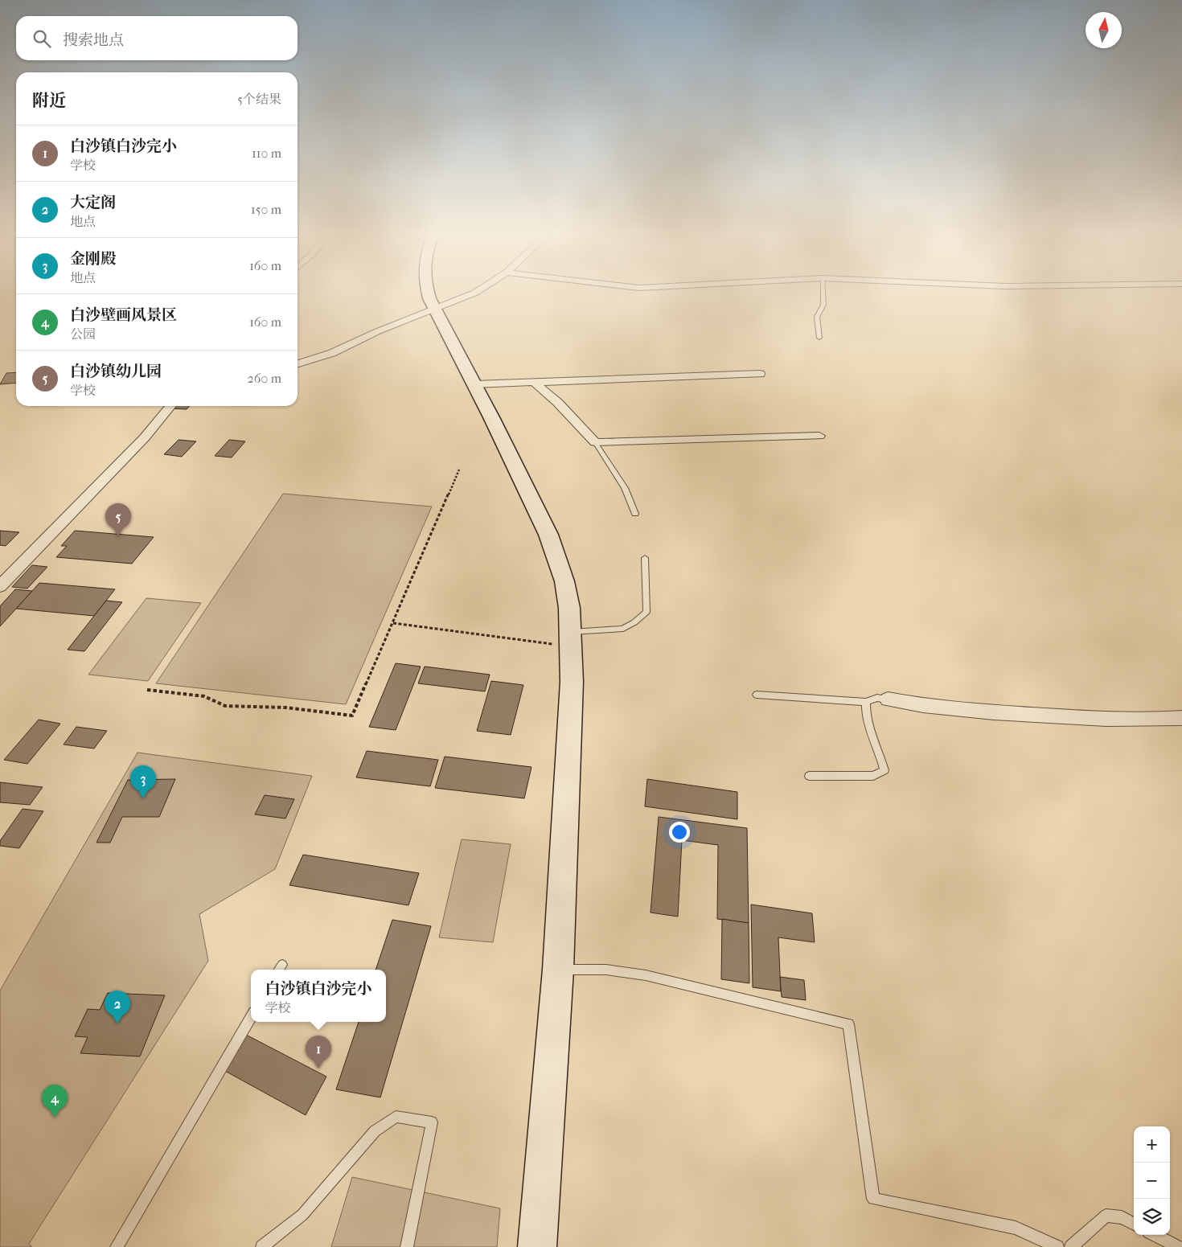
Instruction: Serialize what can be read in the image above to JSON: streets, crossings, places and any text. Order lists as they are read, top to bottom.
{
  "north": "top",
  "page": {
    "search": "搜索地点",
    "heading": ["附近", "5个结果"],
    "list": [
      {
        "mark": "1",
        "name": "白沙镇白沙完小",
        "note": "学校",
        "value": "110 m"
      },
      {
        "mark": "2",
        "name": "大定阁",
        "note": "地点",
        "value": "150 m"
      },
      {
        "mark": "3",
        "name": "金刚殿",
        "note": "地点",
        "value": "160 m"
      },
      {
        "mark": "4",
        "name": "白沙壁画风景区",
        "note": "公园",
        "value": "160 m"
      },
      {
        "mark": "5",
        "name": "白沙镇幼儿园",
        "note": "学校",
        "value": "260 m"
      }
    ],
    "pins": [
      "5",
      "3",
      "2",
      "1",
      "4"
    ],
    "popup": ["白沙镇白沙完小", "学校"],
    "map_buttons": ["+", "−"]
  }
}
